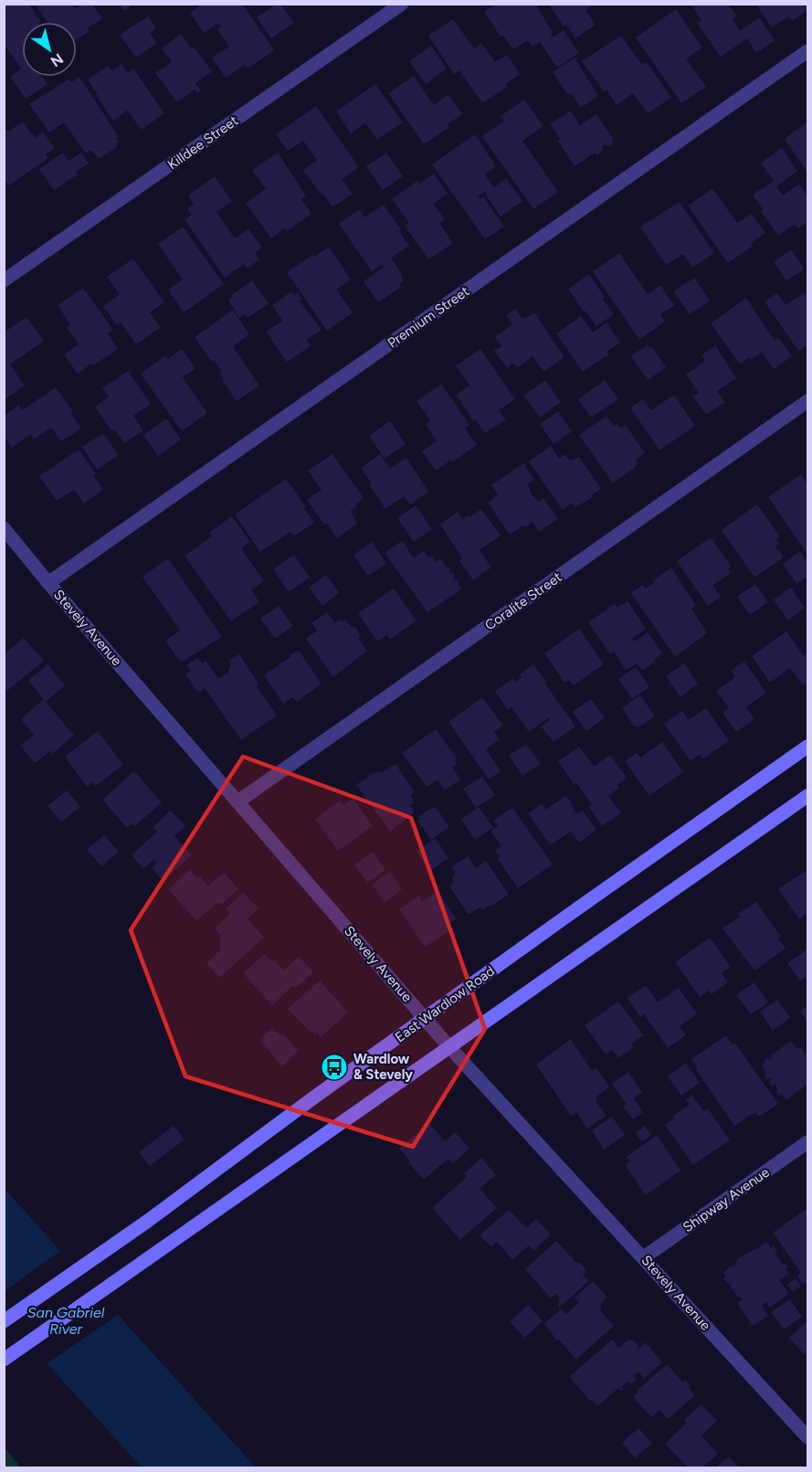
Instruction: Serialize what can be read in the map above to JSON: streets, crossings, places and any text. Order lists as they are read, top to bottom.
{
  "streets": {
    "main road": ["East Wardlow Road"],
    "street": [
      "Killdee Street",
      "Premium Street",
      "Coralite Street",
      "Stevely Avenue",
      "Shipway Avenue"
    ]
  },
  "crossings": [
    ["Premium Street", "Stevely Avenue"],
    ["Coralite Street", "Stevely Avenue"],
    ["Stevely Avenue", "East Wardlow Road"],
    ["Stevely Avenue", "Shipway Avenue"]
  ],
  "water": ["San Gabriel River"],
  "places": {
    "bus stop": ["Wardlow & Stevely"]
  },
  "north": "bottom right"
}
